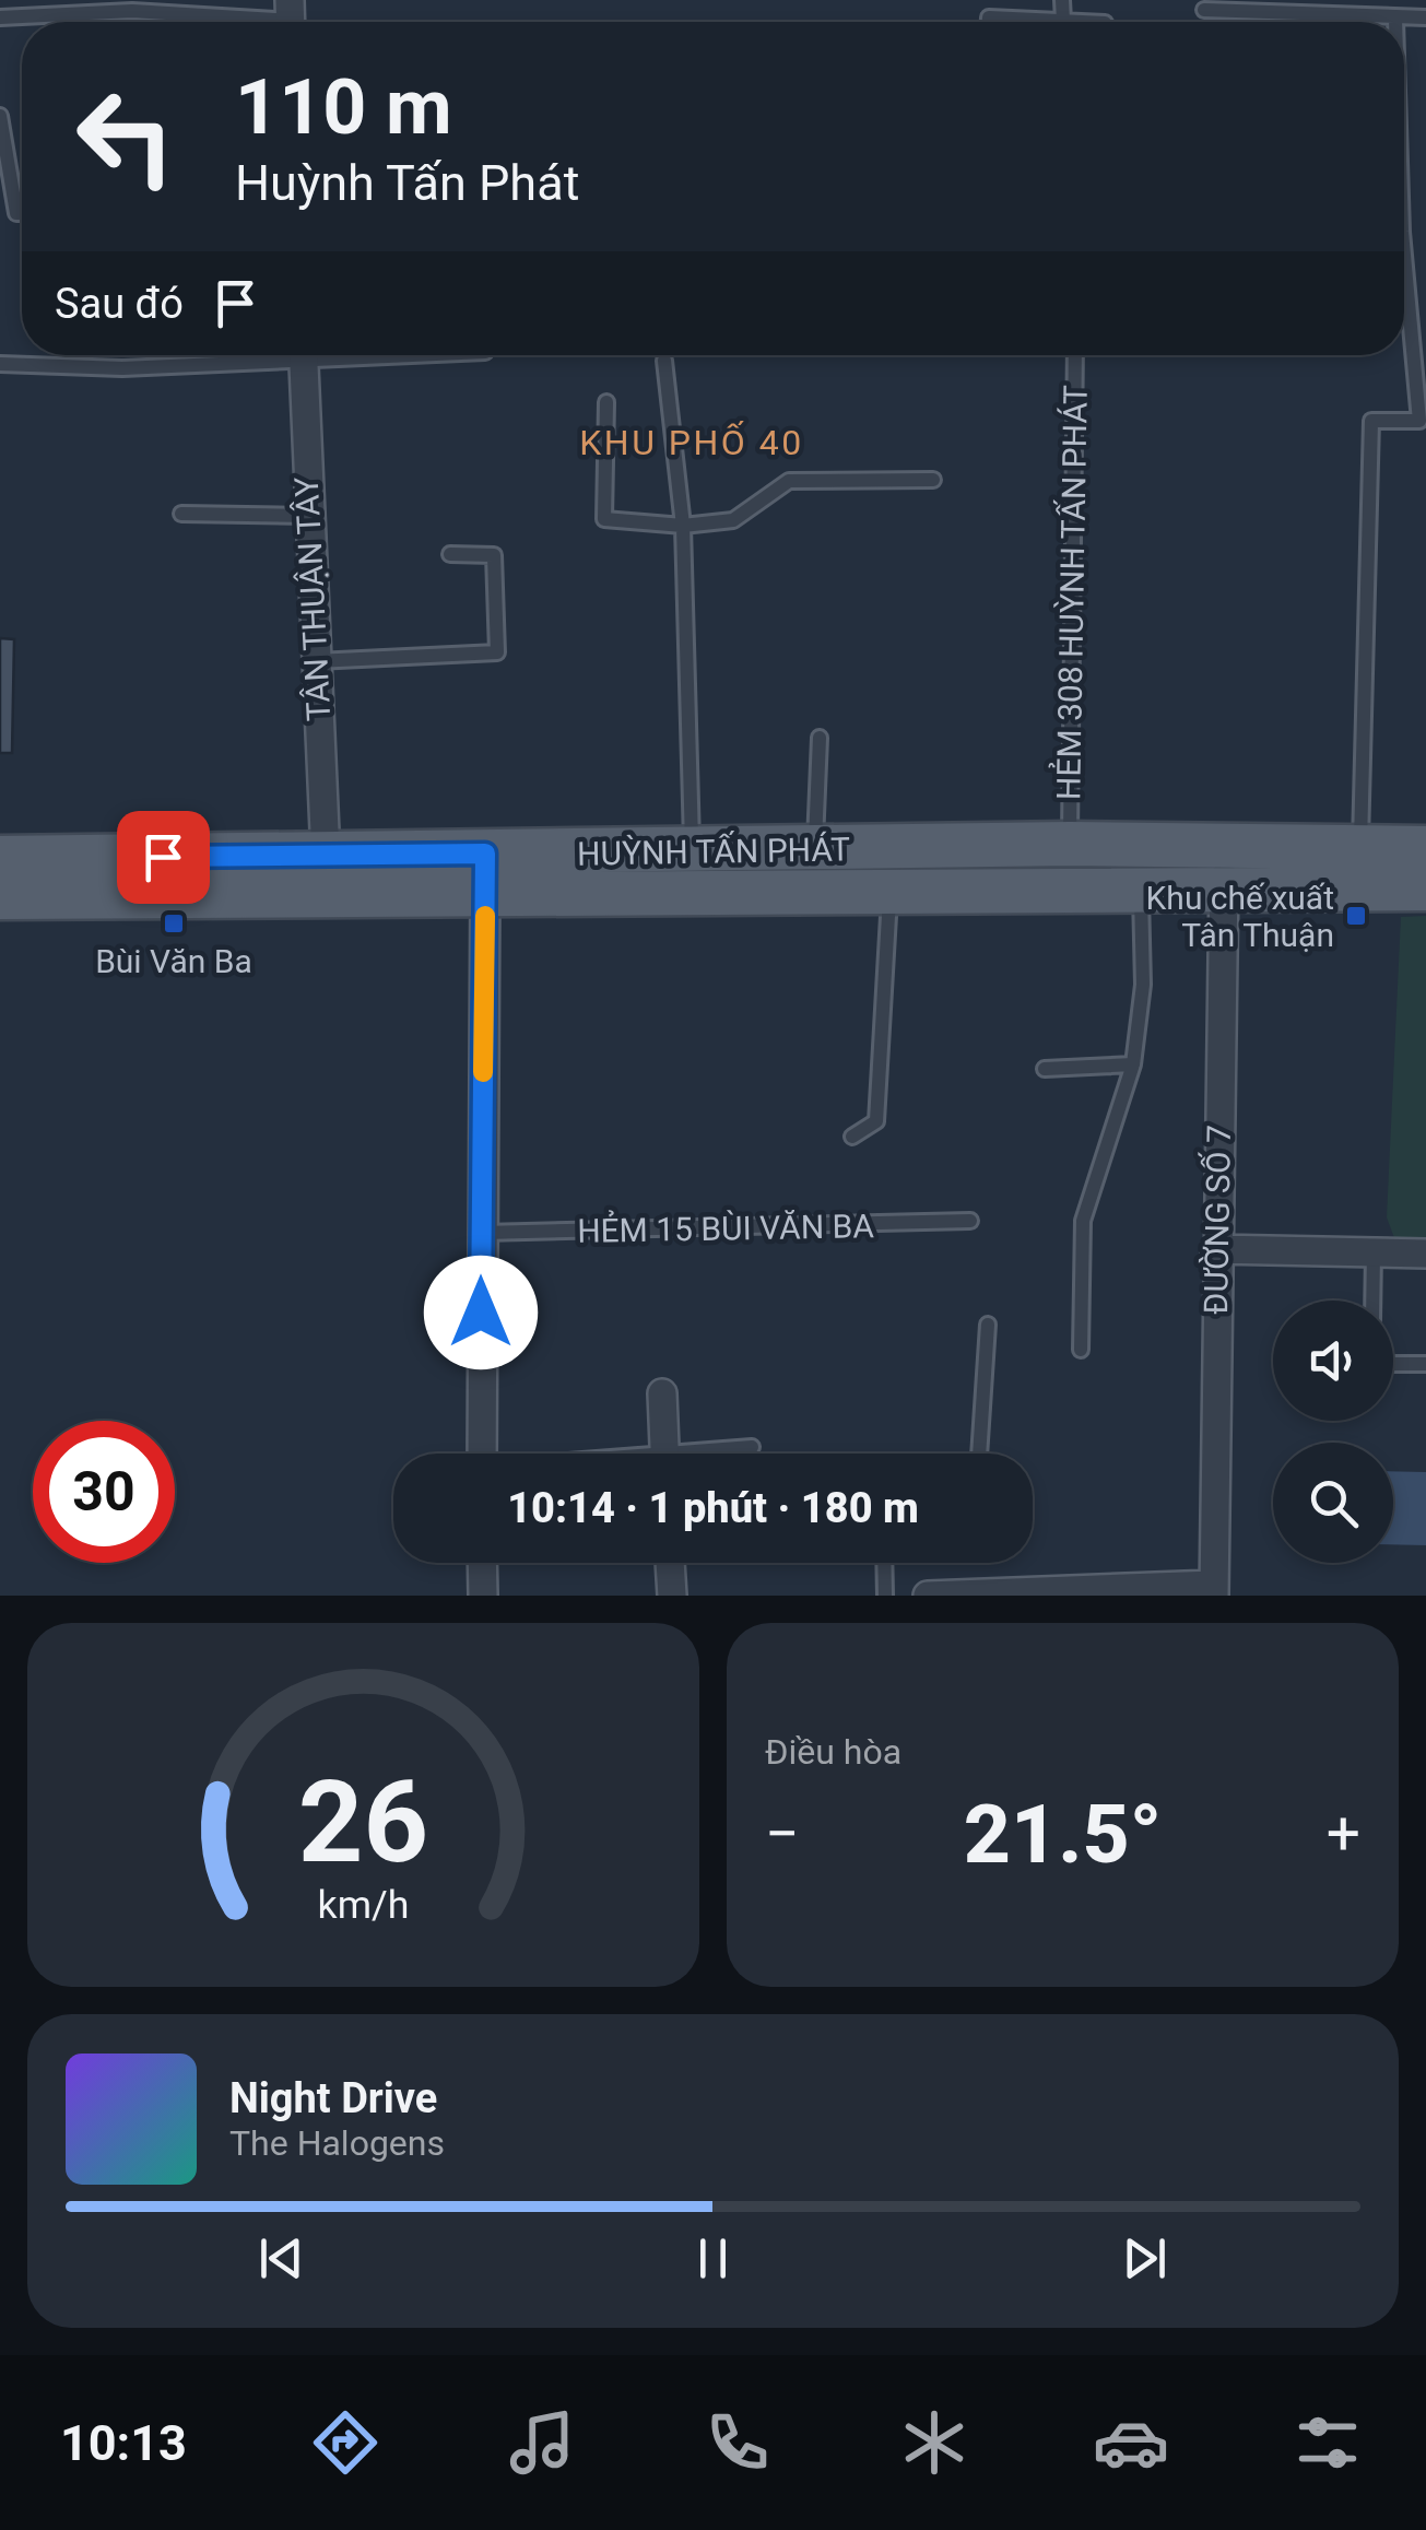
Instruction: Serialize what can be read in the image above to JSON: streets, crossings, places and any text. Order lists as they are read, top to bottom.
{
  "streets": {
    "main road": ["HUỲNH TẤN PHÁT"],
    "street": ["TÂN THUẬN TÂY", "ĐƯỜNG SỐ 7"],
    "lane": ["HẺM 308 HUỲNH TẤN PHÁT", "HẺM 15 BÙI VĂN BA"]
  },
  "crossings": [
    ["HẺM 308 HUỲNH TẤN PHÁT", "HUỲNH TẤN PHÁT"],
    ["TÂN THUẬN TÂY", "HUỲNH TẤN PHÁT"],
    ["HUỲNH TẤN PHÁT", "ĐƯỜNG SỐ 7"]
  ],
  "districts": ["KHU PHỐ 40"],
  "places": {
    "transit": ["Khu chế xuất Tân Thuận", "Bùi Văn Ba"]
  },
  "page": {
    "turn": ["110 m", "Huỳnh Tấn Phát"],
    "then": "Sau đó",
    "limit": "30",
    "trip": "10:14 · 1 phút · 180 m",
    "tile": "Điều hòa",
    "heat": ["−", "21.5°", "+"],
    "song": ["Night Drive", "The Halogens"],
    "tabs": "10:13",
    "gauge": ["26", "km/h"]
  }
}
